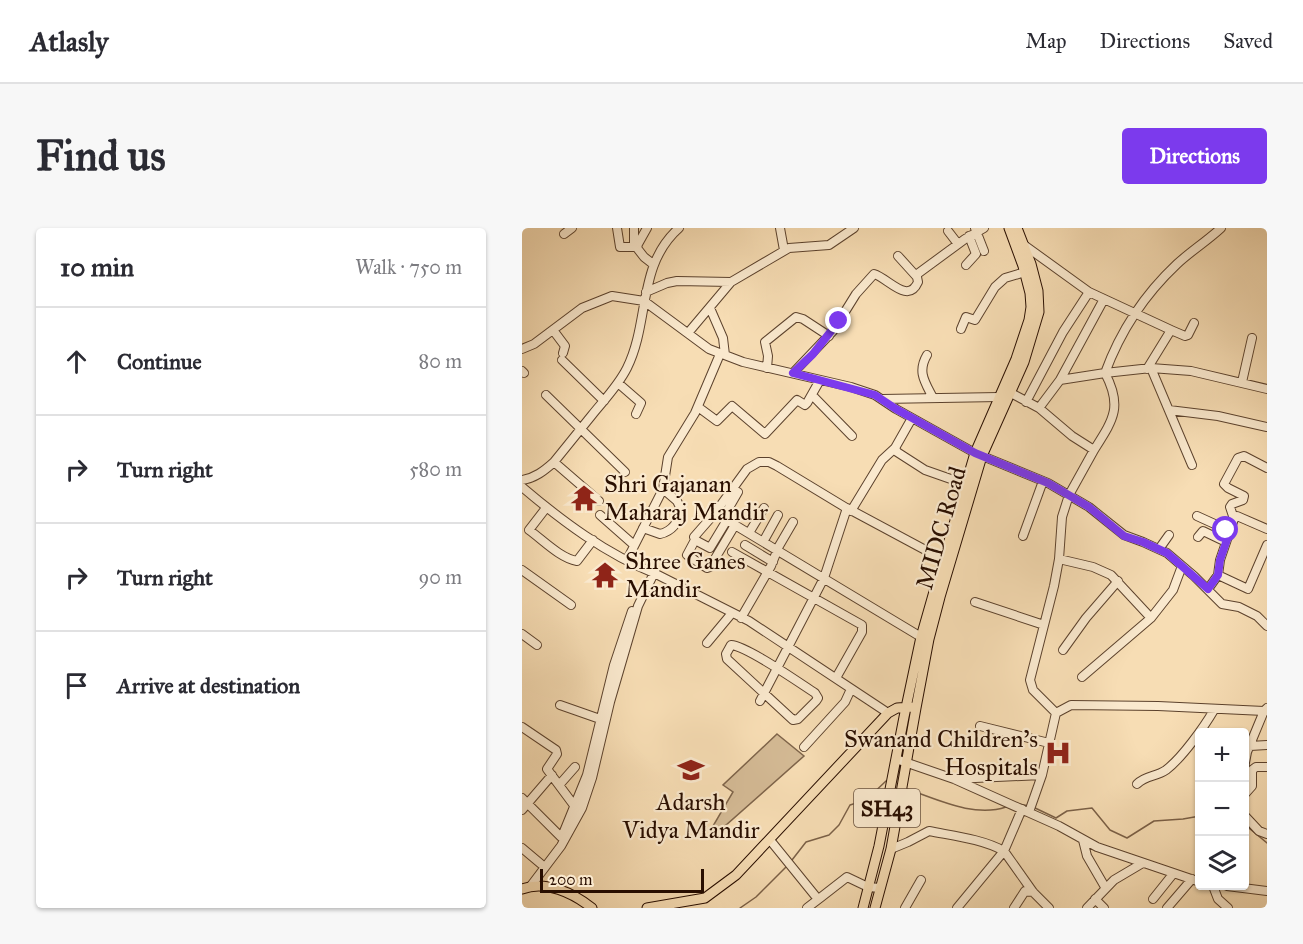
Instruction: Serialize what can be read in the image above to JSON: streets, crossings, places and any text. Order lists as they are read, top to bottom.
{
  "streets": {
    "main road": ["MIDC Road", "SH43"]
  },
  "crossings": [
    ["MIDC Road", "SH43"]
  ],
  "places": {
    "temple": ["Shri Gajanan Maharaj Mandir", "Shree Ganes Mandir"],
    "hospital": ["Swanand Children's Hospitals"],
    "school or university": ["Adarsh Vidya Mandir"]
  },
  "scale_bar": "200 m",
  "page": {
    "header": "Atlasly",
    "nav": ["Map", "Directions", "Saved"],
    "buttons": "Directions",
    "title": "Find us",
    "heading": ["10 min", "Walk · 750 m"],
    "list": [
      ["Continue", "80 m"],
      ["Turn right", "580 m"],
      ["Turn right", "90 m"],
      "Arrive at destination"
    ],
    "map_buttons": ["+", "−"],
    "scale": "200 m"
  }
}
